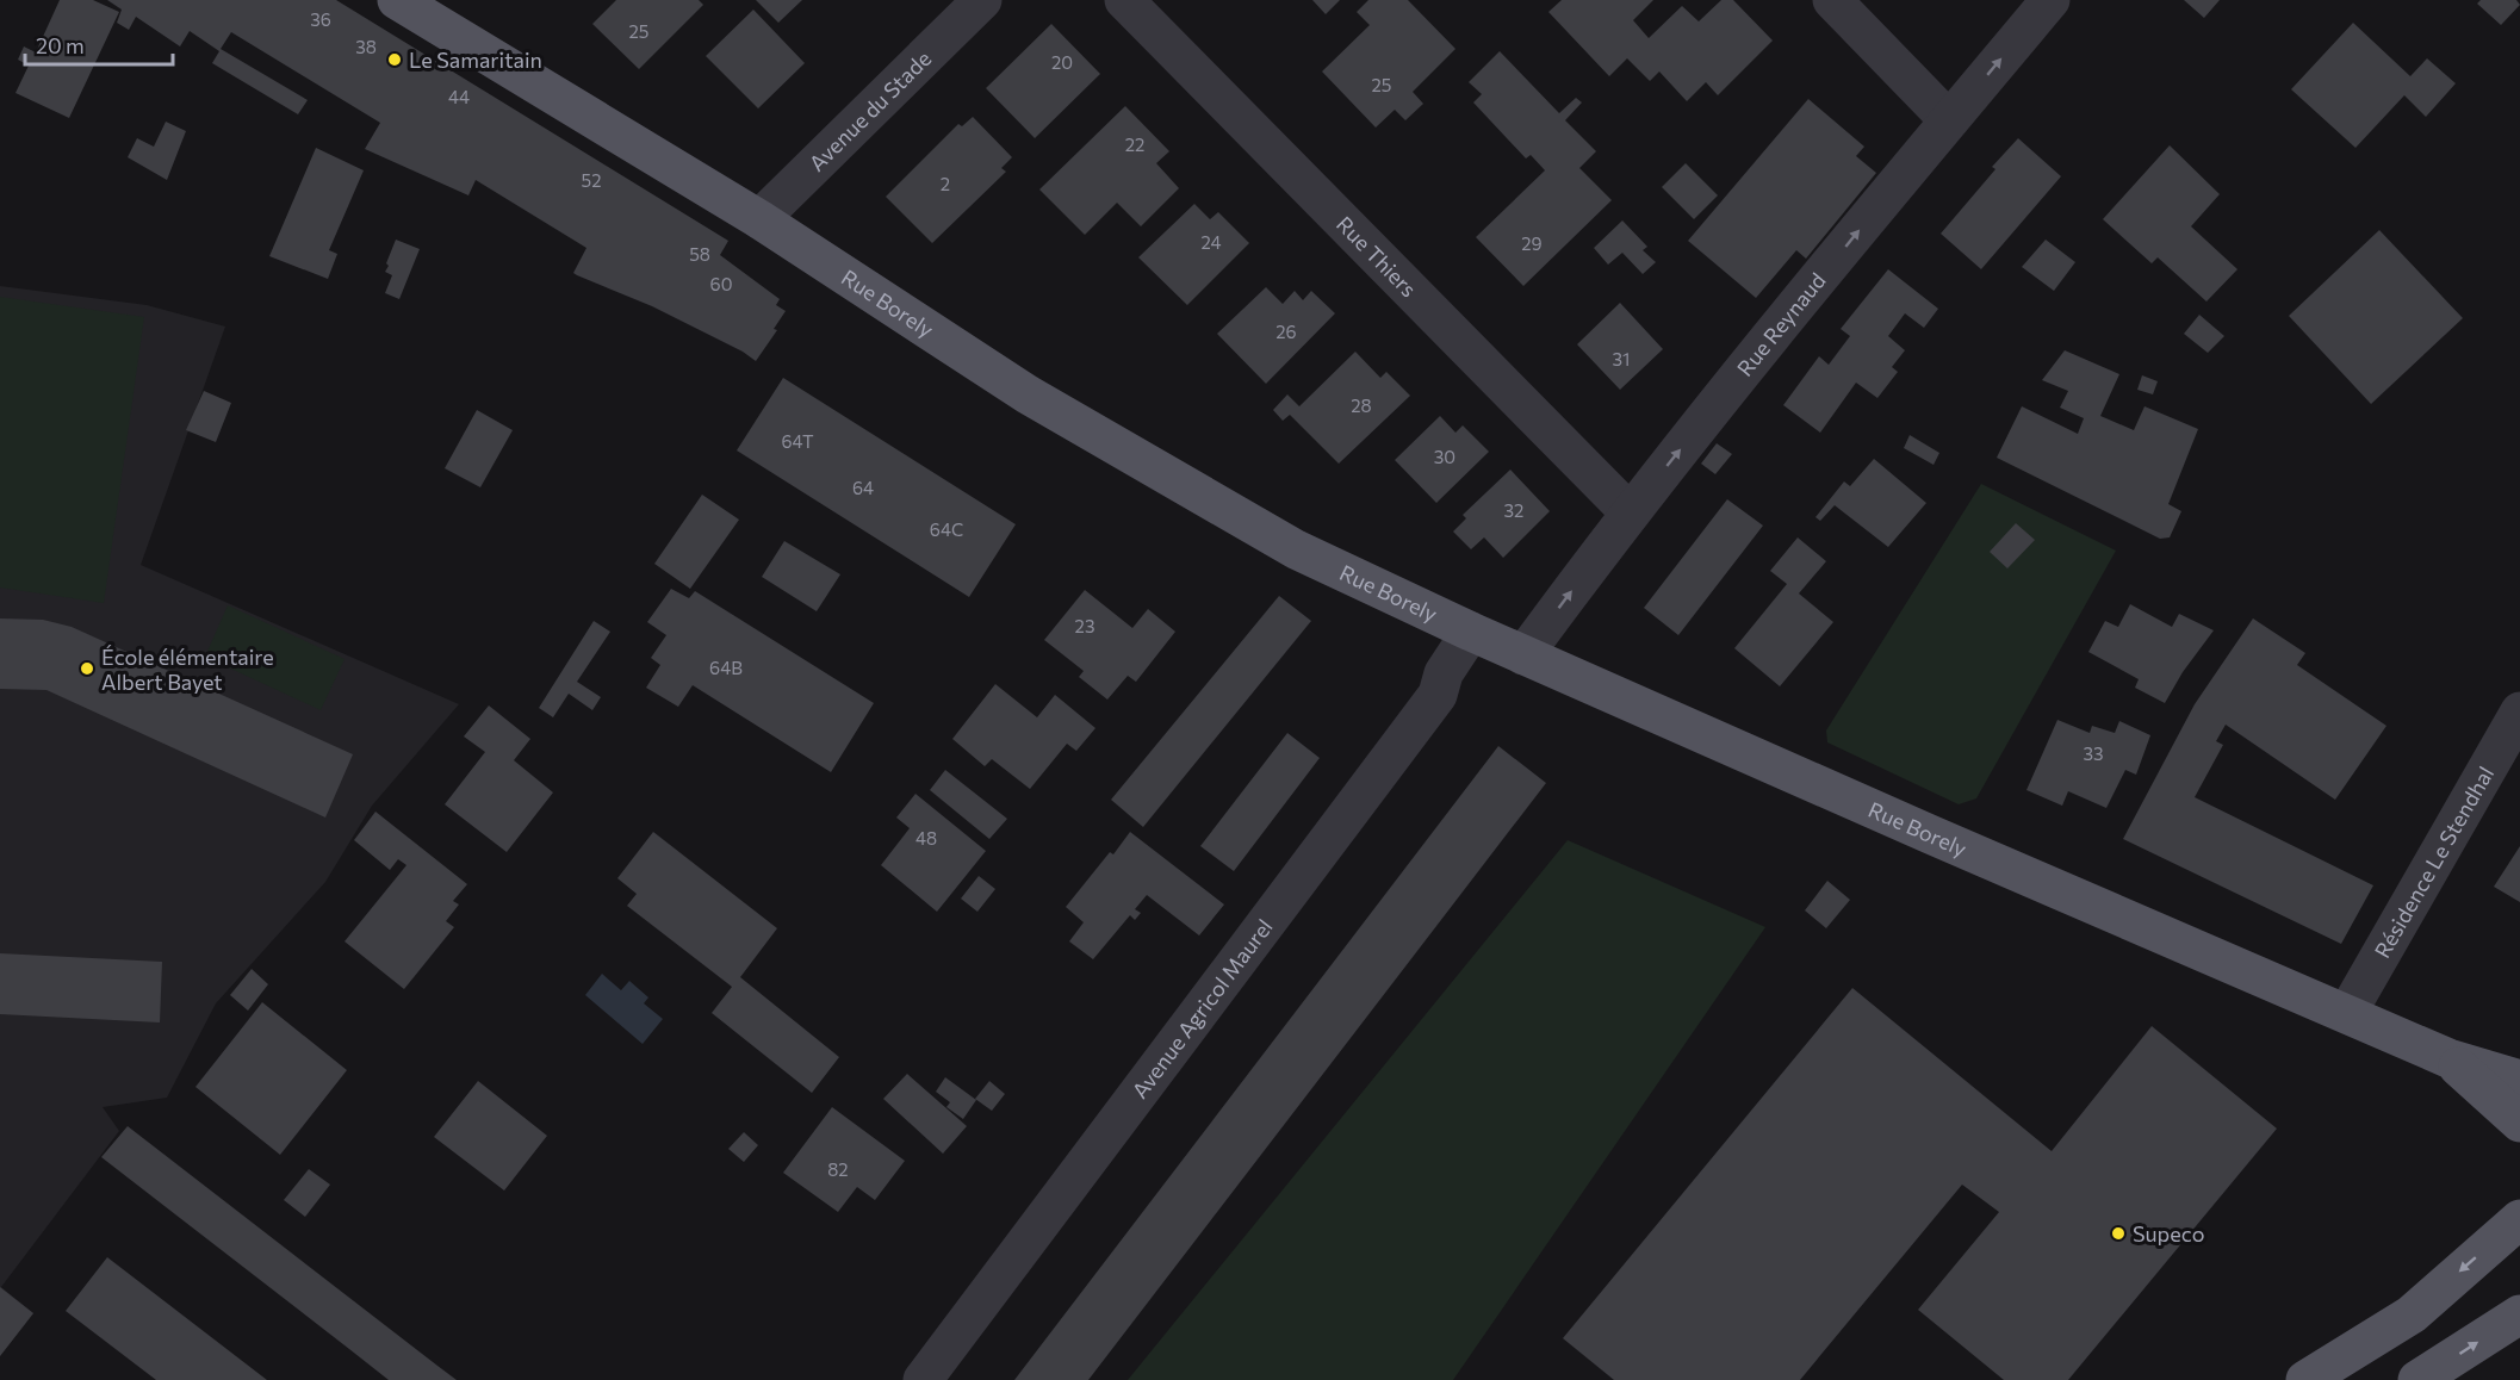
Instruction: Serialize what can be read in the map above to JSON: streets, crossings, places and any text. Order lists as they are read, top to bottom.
{
  "streets": {
    "main road": ["Rue Borely"],
    "street": [
      "Avenue du Stade",
      "Rue Thiers",
      "Rue Reynaud",
      "Résidence Le Stendhal",
      "Avenue Agricol Maurel"
    ]
  },
  "crossings": [
    ["Avenue du Stade", "Rue Borely"],
    ["Rue Thiers", "Rue Reynaud"],
    ["Rue Borely", "Rue Reynaud"],
    ["Rue Borely", "Résidence Le Stendhal"],
    ["Rue Borely", "Avenue Agricol Maurel"]
  ],
  "one_way": ["Rue Reynaud"],
  "places": ["Le Samaritain", "École élémentaire Albert Bayet", "Supeco"],
  "house_numbers": [
    "36",
    "25",
    "38",
    "20",
    "25",
    "44",
    "22",
    "52",
    "2",
    "24",
    "29",
    "58",
    "60",
    "26",
    "31",
    "28",
    "64T",
    "30",
    "64",
    "32",
    "64C",
    "23",
    "64B",
    "33",
    "48",
    "82"
  ],
  "scale_bar": "20 m"
}
